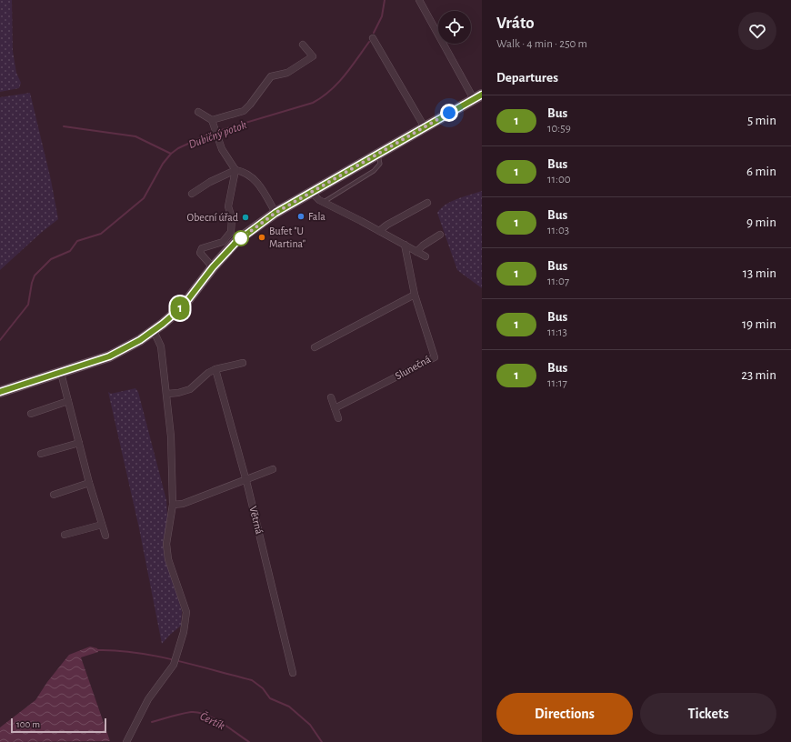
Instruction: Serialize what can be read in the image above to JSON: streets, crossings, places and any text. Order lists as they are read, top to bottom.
{
  "streets": {
    "street": ["Slunečná", "Větrná"]
  },
  "water": ["Dubičný potok", "Čertík"],
  "places": ["Fala", "Obecní úřad", "Bufet \"U Martina\""],
  "lines": ["bus line 1"],
  "scale_bar": "100 m",
  "page": {
    "on_map": "1",
    "heading": [
      ["Vráto", "Walk · 4 min · 250 m"],
      "Departures"
    ],
    "list": [
      {
        "mark": "1",
        "name": "Bus",
        "note": "10:59",
        "value": "5 min"
      },
      {
        "mark": "1",
        "name": "Bus",
        "note": "11:00",
        "value": "6 min"
      },
      {
        "mark": "1",
        "name": "Bus",
        "note": "11:03",
        "value": "9 min"
      },
      {
        "mark": "1",
        "name": "Bus",
        "note": "11:07",
        "value": "13 min"
      },
      {
        "mark": "1",
        "name": "Bus",
        "note": "11:13",
        "value": "19 min"
      },
      {
        "mark": "1",
        "name": "Bus",
        "note": "11:17",
        "value": "23 min"
      }
    ],
    "buttons": ["Directions", "Tickets"],
    "scale": "100 m"
  }
}
